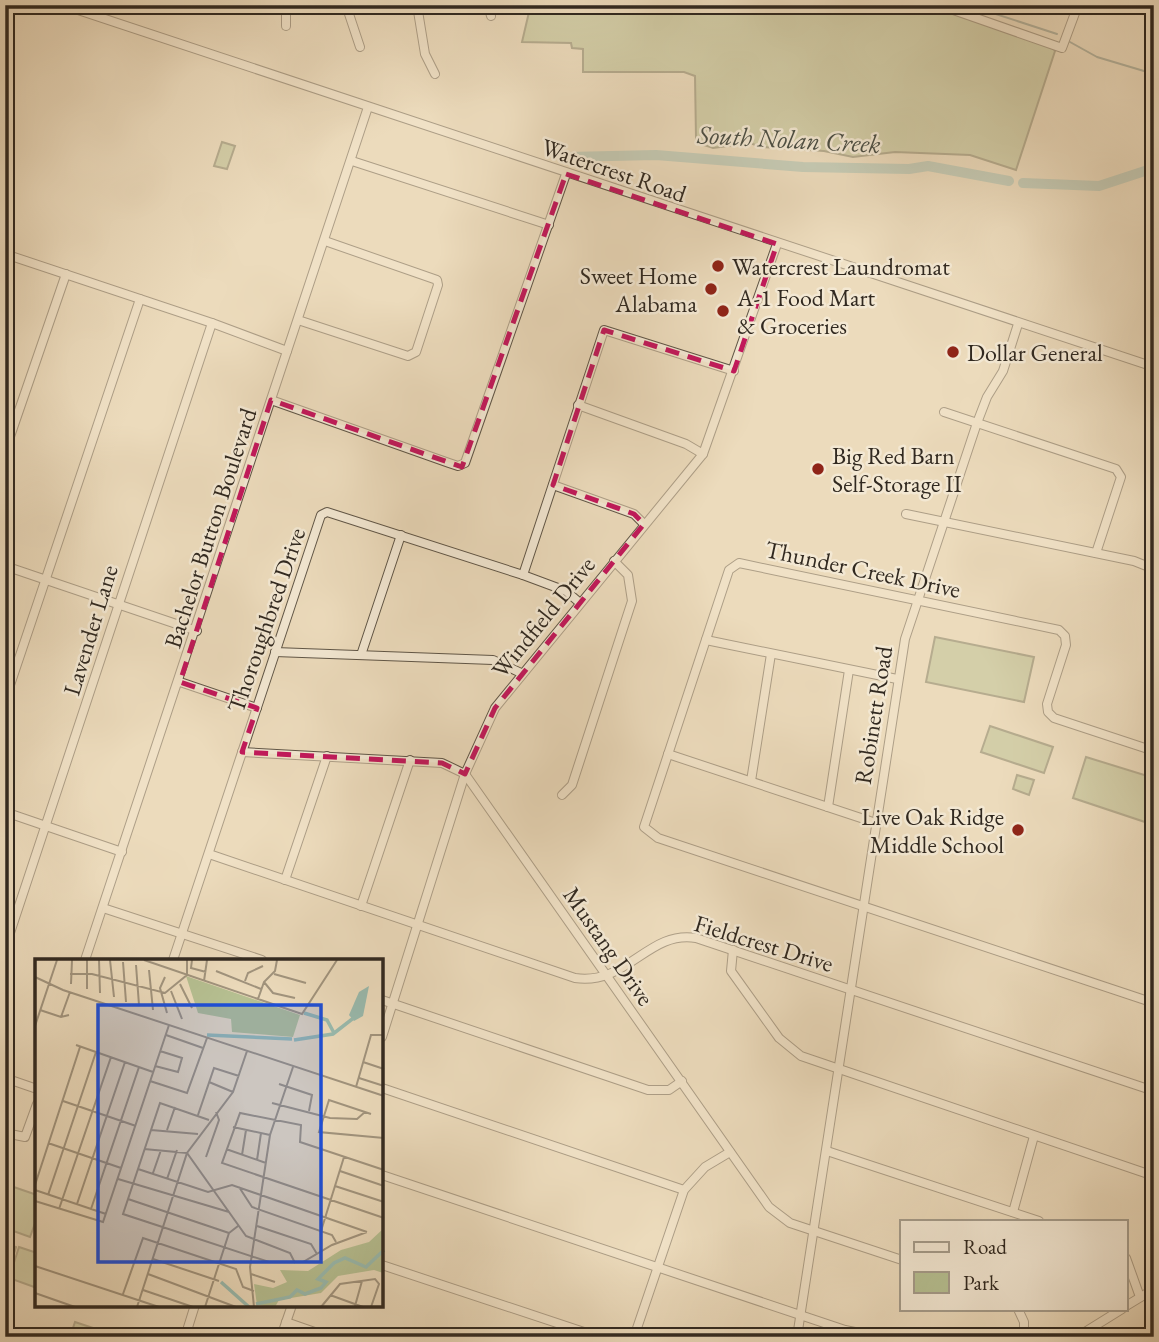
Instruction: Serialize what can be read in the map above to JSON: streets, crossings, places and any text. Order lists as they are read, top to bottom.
{
  "streets": {
    "street": [
      "Watercrest Road",
      "Bachelor Button Boulevard",
      "Thunder Creek Drive",
      "Windfield Drive",
      "Thoroughbred Drive",
      "Lavender Lane",
      "Robinett Road",
      "Fieldcrest Drive",
      "Mustang Drive"
    ]
  },
  "crossings": [
    ["Watercrest Road", "Bachelor Button Boulevard"],
    ["Watercrest Road", "Windfield Drive"],
    ["Watercrest Road", "Robinett Road"],
    ["Thunder Creek Drive", "Robinett Road"],
    ["Windfield Drive", "Thoroughbred Drive"],
    ["Windfield Drive", "Mustang Drive"],
    ["Robinett Road", "Fieldcrest Drive"],
    ["Robinett Road", "Mustang Drive"],
    ["Fieldcrest Drive", "Mustang Drive"]
  ],
  "water": ["South Nolan Creek"],
  "places": [
    "Watercrest Laundromat",
    "Sweet Home Alabama",
    "A-1 Food Mart & Groceries",
    "Dollar General",
    "Big Red Barn Self-Storage II",
    "Live Oak Ridge Middle School"
  ],
  "legend": ["Road", "Park"]
}
